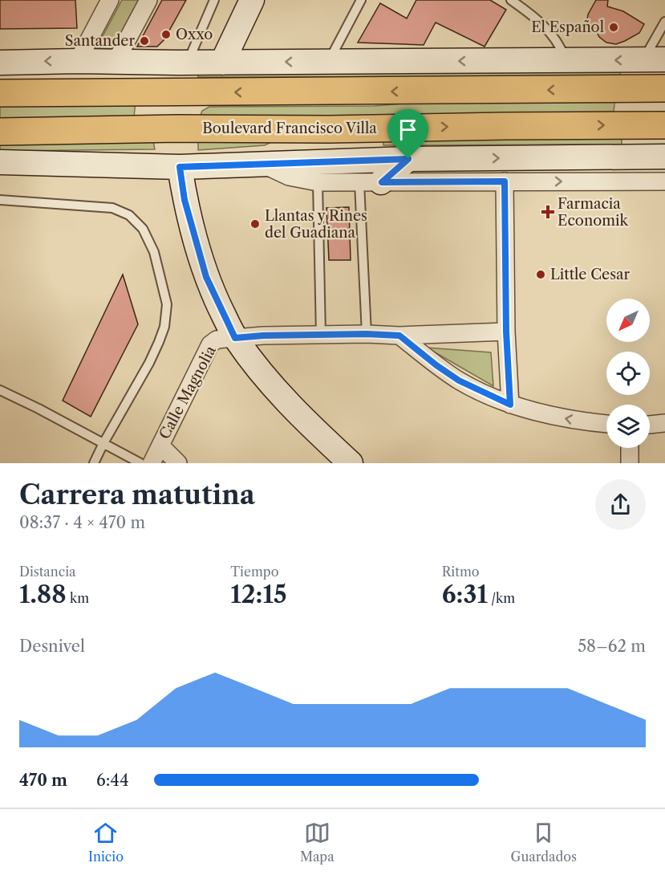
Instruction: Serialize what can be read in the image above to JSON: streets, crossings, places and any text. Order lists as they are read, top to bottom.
{
  "streets": {
    "main road": ["Boulevard Francisco Villa"],
    "street": ["Calle Magnolia"]
  },
  "places": {
    "other": [
      "El Español",
      "Oxxo",
      "Santander",
      "Llantas y Rines del Guadiana",
      "Little Cesar"
    ],
    "health": ["Farmacia Economik"]
  },
  "north": "bottom left",
  "page": {
    "heading": ["Carrera matutina", "08:37 · 4 × 470 m"],
    "stats": [
      ["Distancia", "1.88 km"],
      ["Tiempo", "12:15"],
      ["Ritmo", "6:31 /km"]
    ],
    "chart": ["Desnivel", "58–62 m"],
    "list": [
      {
        "name": "470 m",
        "note": "6:44"
      }
    ],
    "tabs": ["Inicio", "Mapa", "Guardados"]
  }
}
